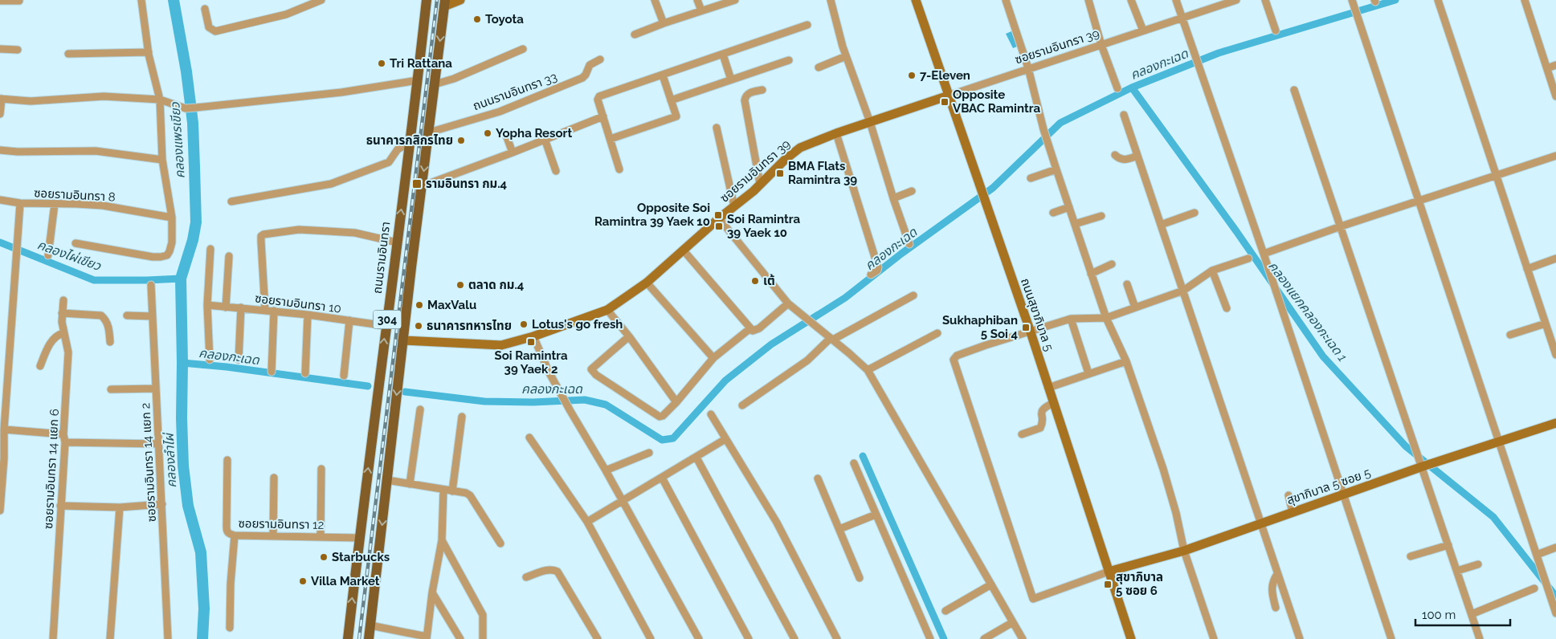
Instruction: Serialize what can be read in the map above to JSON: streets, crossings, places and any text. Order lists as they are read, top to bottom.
{
  "streets": {
    "main road": ["ถนนรามอินทรา", "304"],
    "street": [
      "ซอยรามอินทรา 39",
      "ถนนรามอินทรา 33",
      "ซอยรามอินทรา 8",
      "ซอยรามอินทรา 10",
      "ถนนสุขาภิบาล 5",
      "ซอยรามอินทรา 14 แยก 2",
      "ซอยรามอินทรา 14 แยก 6",
      "สุขาภิบาล 5 ซอย 5",
      "ซอยรามอินทรา 12"
    ]
  },
  "crossings": [
    ["ซอยรามอินทรา 39", "ถนนสุขาภิบาล 5"],
    ["ซอยรามอินทรา 39", "304"],
    ["ถนนรามอินทรา 33", "304"],
    ["ถนนรามอินทรา", "ซอยรามอินทรา 10"],
    ["ถนนรามอินทรา", "ซอยรามอินทรา 12"],
    ["ถนนสุขาภิบาล 5", "สุขาภิบาล 5 ซอย 5"]
  ],
  "water": [
    "คลองกะเฉด",
    "คลองแพรเขียว",
    "คลองไผ่เขียว",
    "คลองแยกคลองกะเฉด 1",
    "คลองลำไผ่"
  ],
  "places": {
    "other": [
      "Toyota",
      "Tri Rattana",
      "7-Eleven",
      "Yopha Resort",
      "ธนาคารกสิกรไทย",
      "เต้",
      "ตลาด กม.4",
      "MaxValu",
      "Lotus's go fresh",
      "ธนาคารทหารไทย",
      "Starbucks",
      "Villa Market"
    ],
    "transit": [
      "Opposite VBAC Ramintra",
      "BMA Flats Ramintra 39",
      "รามอินทรา กม.4",
      "Opposite Soi Ramintra 39 Yaek 10",
      "Soi Ramintra 39 Yaek 10",
      "Sukhaphiban 5 Soi 4",
      "Soi Ramintra 39 Yaek 2",
      "สุขาภิบาล 5 ซอย 6"
    ]
  },
  "scale_bar": "100 m"
}
